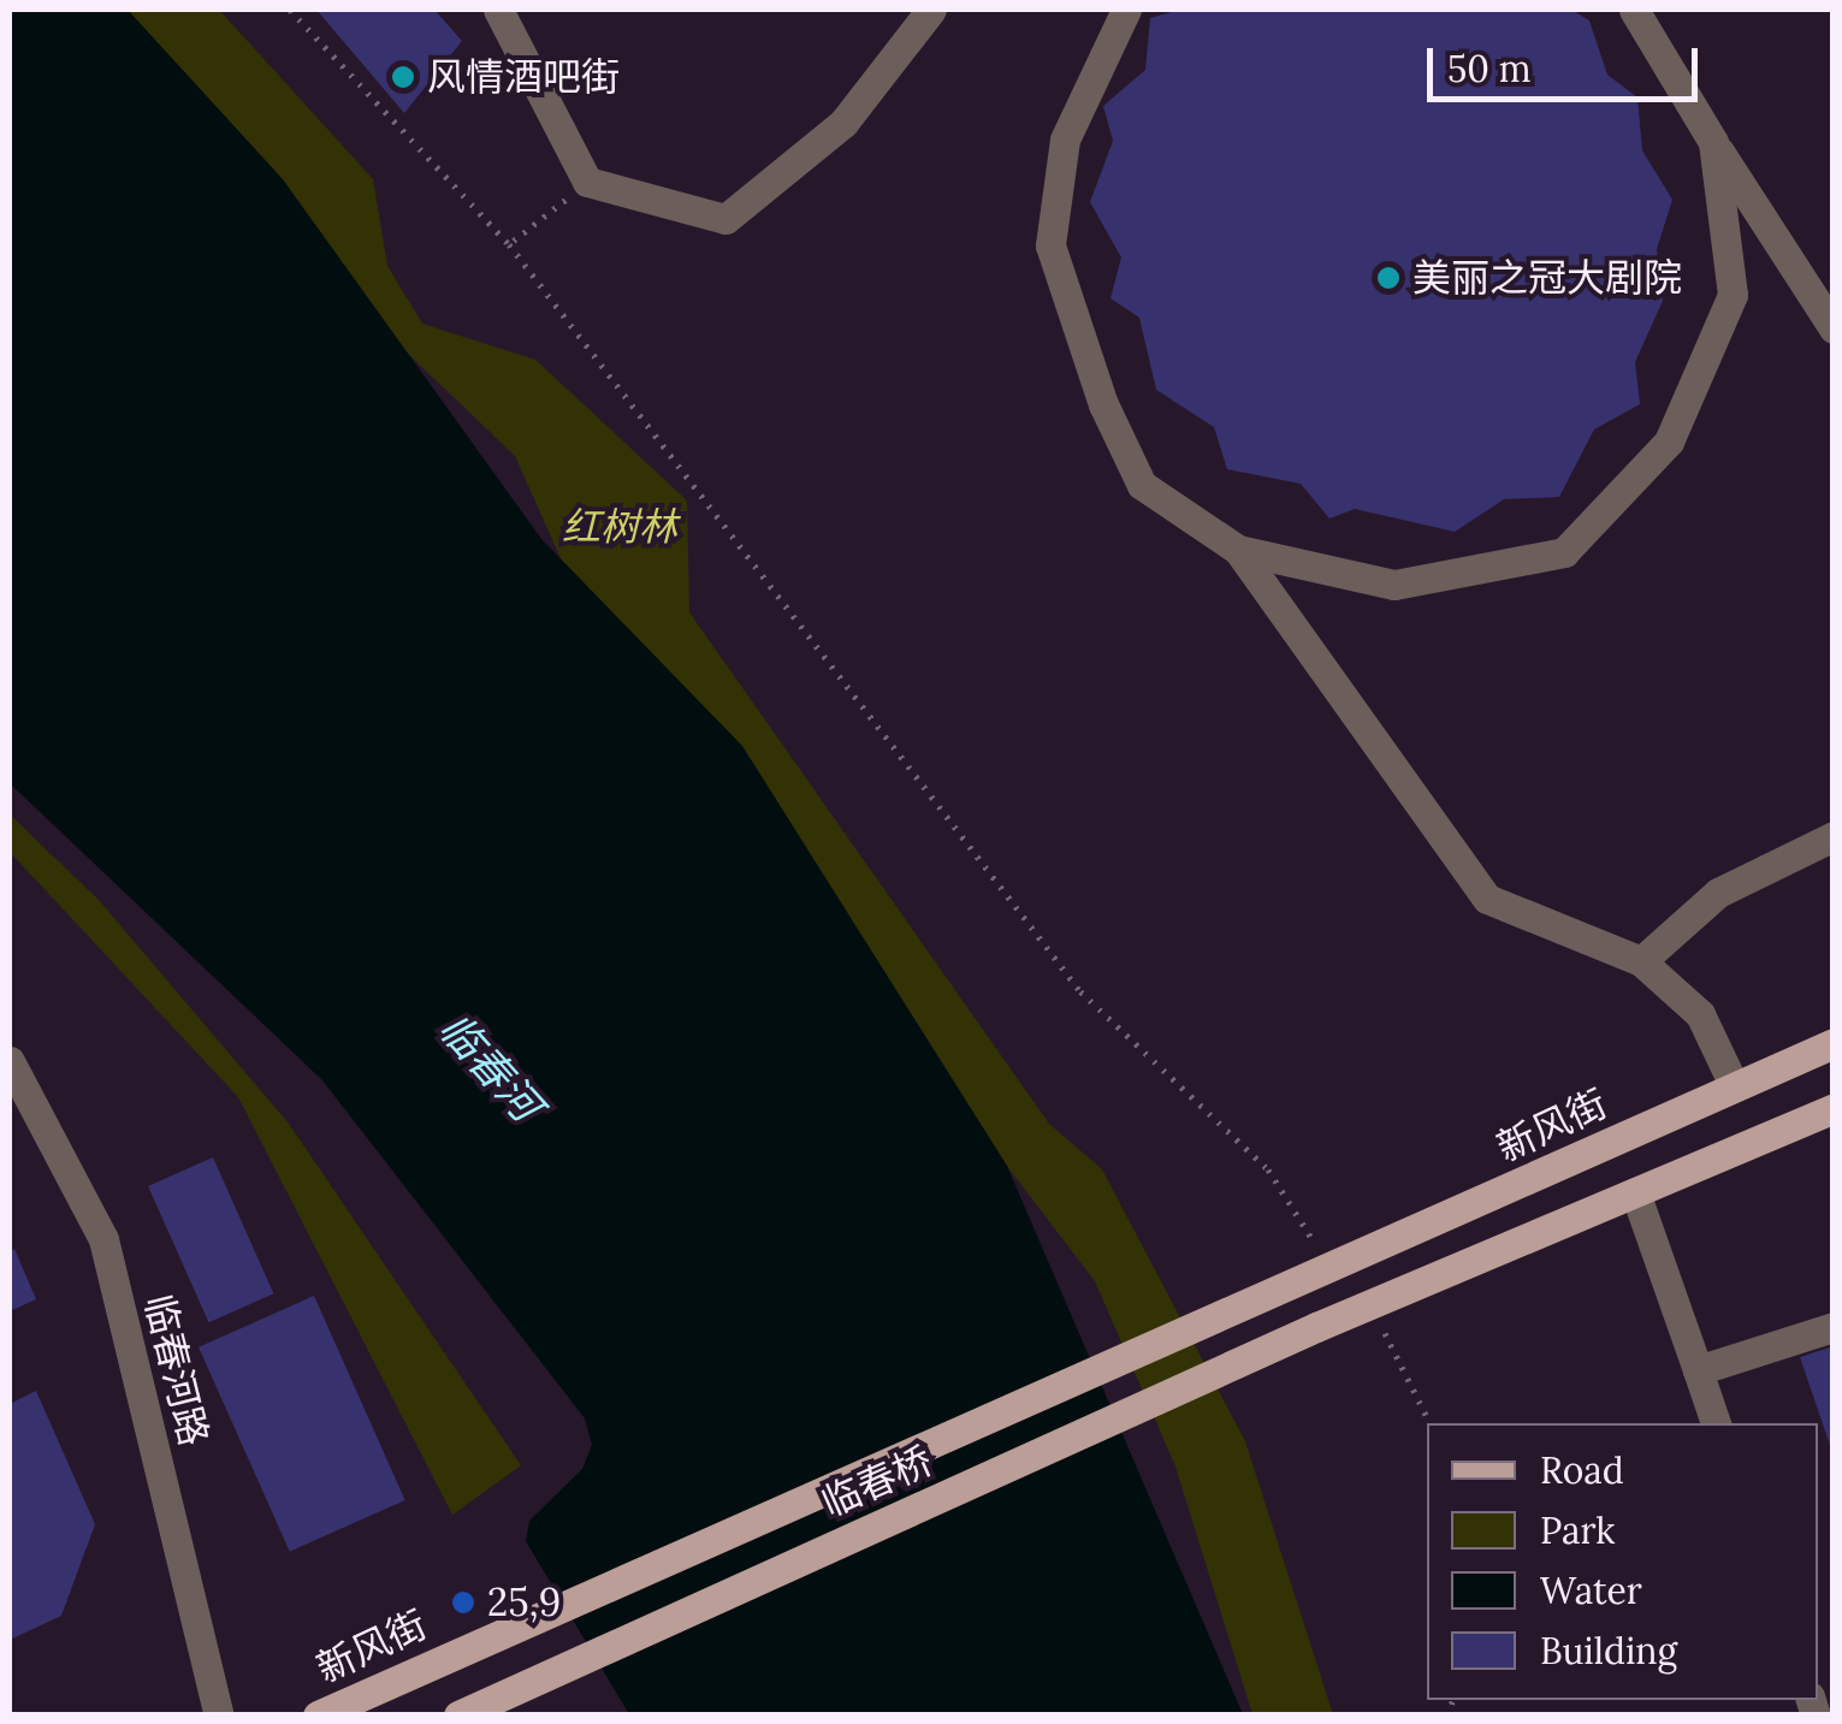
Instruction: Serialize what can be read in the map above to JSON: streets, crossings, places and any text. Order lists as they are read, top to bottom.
{
  "streets": {
    "main road": ["新风街", "临春桥"],
    "street": ["临春河路"]
  },
  "crossings": [
    ["新风街", "临春桥"]
  ],
  "water": ["临春河"],
  "parks": ["红树林"],
  "places": ["风情酒吧街", "美丽之冠大剧院", "25,9"],
  "legend": [
    "Road",
    "Park",
    "Water",
    "Building"
  ],
  "scale_bar": "50 m"
}
